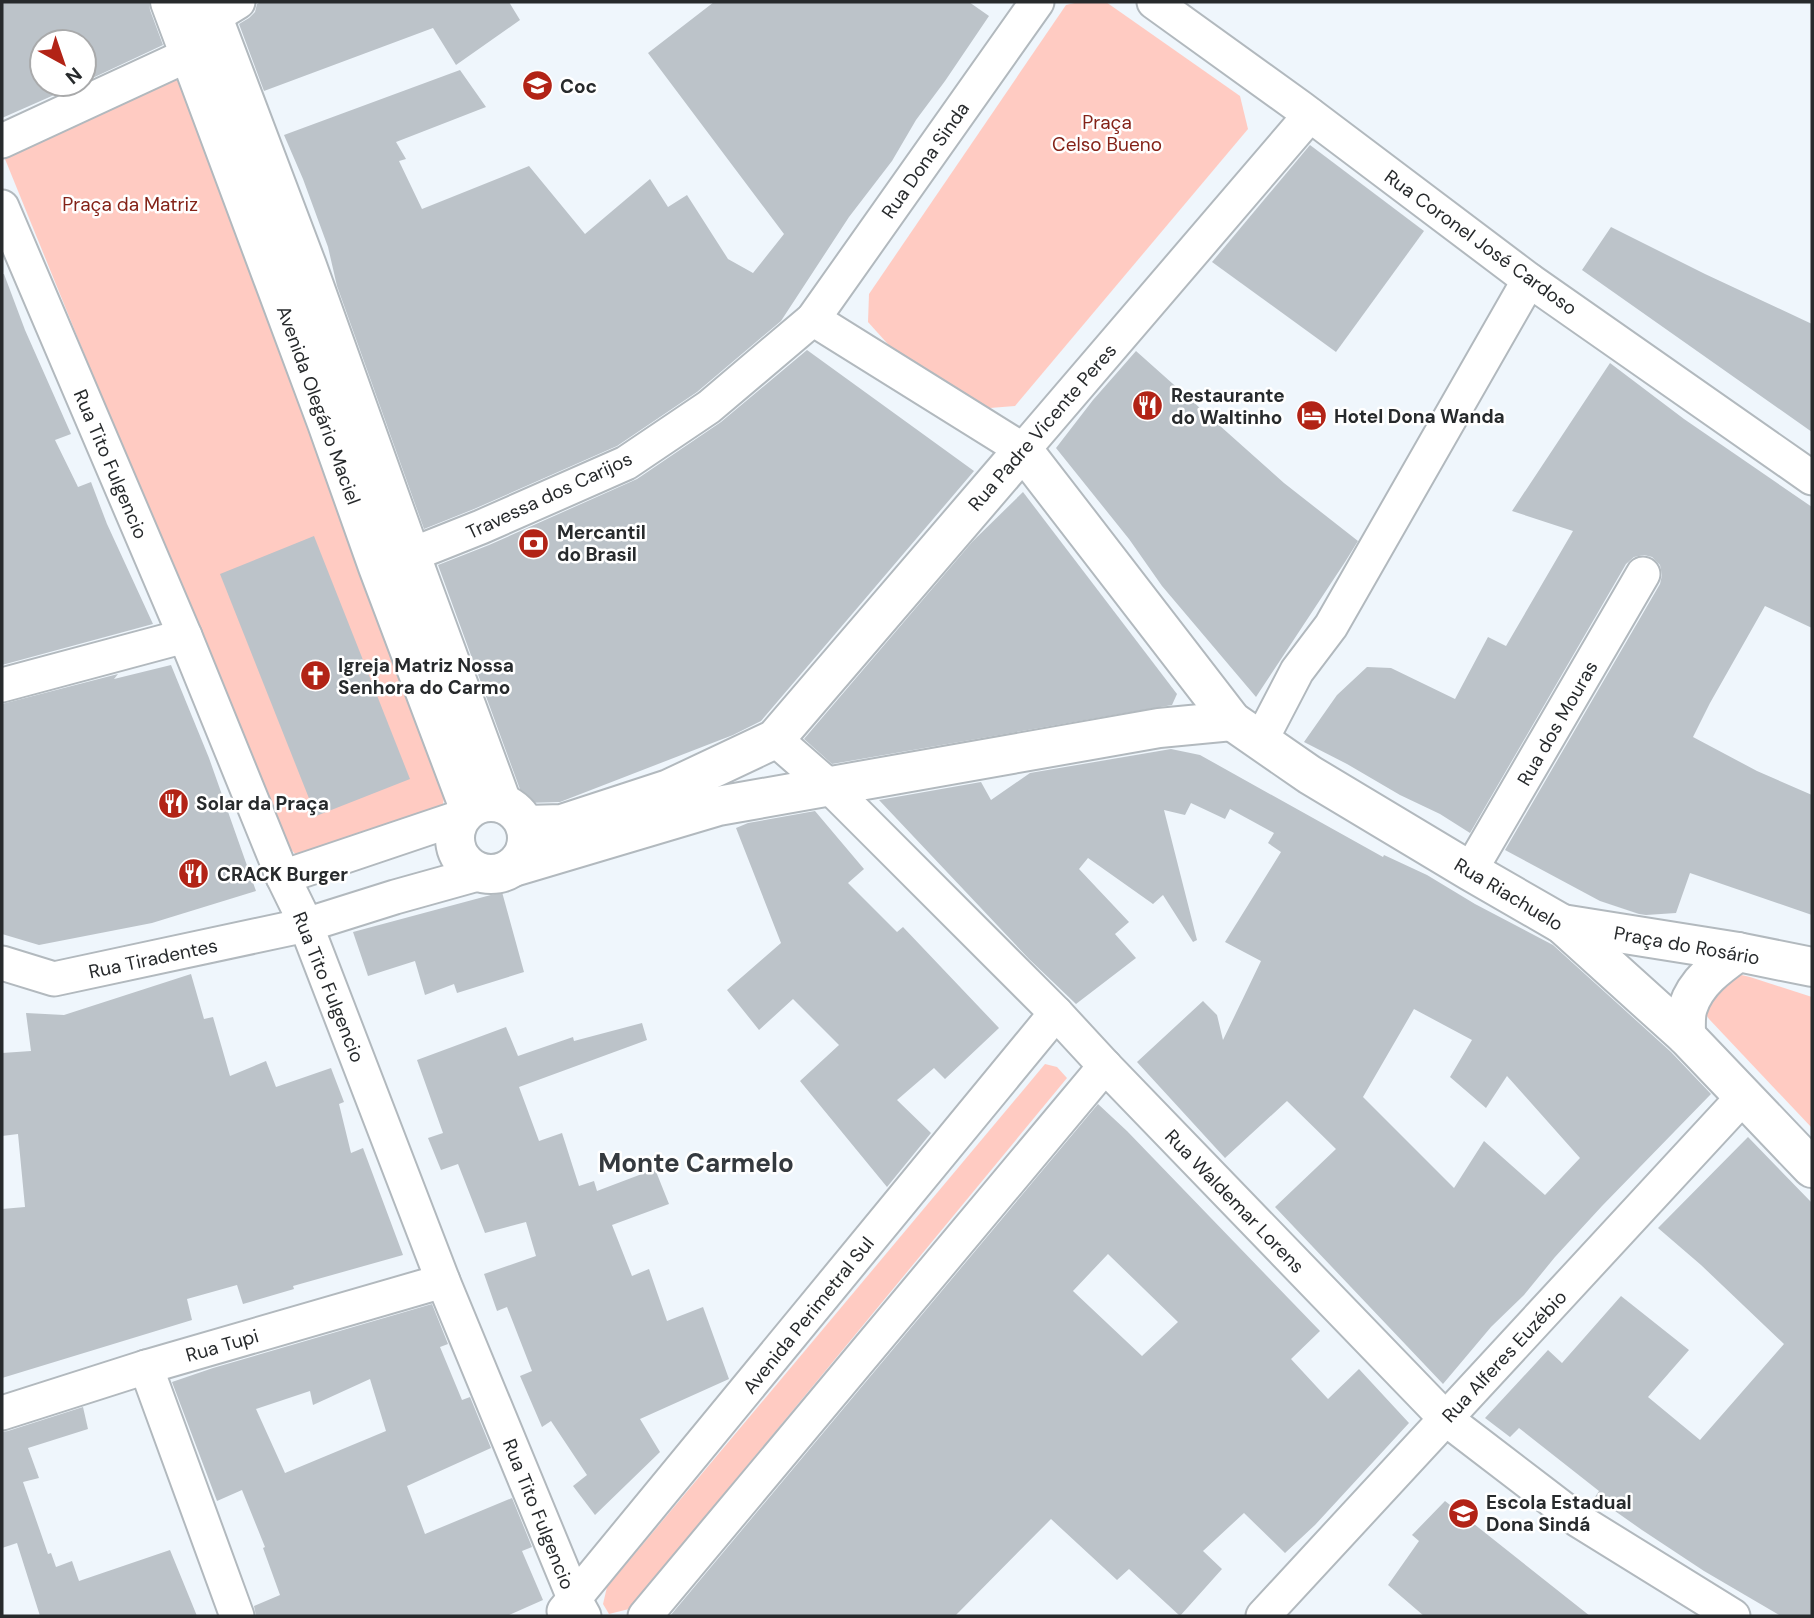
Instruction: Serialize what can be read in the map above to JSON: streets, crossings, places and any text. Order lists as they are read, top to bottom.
{
  "streets": {
    "main road": [
      "Avenida Olegário Maciel",
      "Rua Padre Vicente Peres",
      "Rua Riachuelo",
      "Praça do Rosário"
    ],
    "street": [
      "Rua Dona Sinda",
      "Rua Coronel José Cardoso",
      "Rua Tito Fulgencio",
      "Travessa dos Carijos",
      "Rua dos Mouras",
      "Rua Tiradentes",
      "Rua Waldemar Lorens",
      "Avenida Perimetral Sul",
      "Rua Tupi",
      "Rua Alferes Euzébio"
    ]
  },
  "crossings": [
    ["Rua Dona Sinda", "Travessa dos Carijos"],
    ["Rua Coronel José Cardoso", "Rua Padre Vicente Peres"],
    ["Avenida Olegário Maciel", "Travessa dos Carijos"],
    ["Rua Padre Vicente Peres", "Rua Riachuelo"],
    ["Rua Padre Vicente Peres", "Rua Waldemar Lorens"],
    ["Rua Tito Fulgencio", "Rua Tiradentes"],
    ["Rua Tito Fulgencio", "Avenida Perimetral Sul"],
    ["Rua Tito Fulgencio", "Rua Tupi"],
    ["Rua dos Mouras", "Rua Riachuelo"],
    ["Rua Riachuelo", "Praça do Rosário"],
    ["Rua Riachuelo", "Rua Alferes Euzébio"],
    ["Rua Waldemar Lorens", "Avenida Perimetral Sul"],
    ["Rua Waldemar Lorens", "Rua Alferes Euzébio"]
  ],
  "districts": ["Monte Carmelo"],
  "parks": ["Praça Celso Bueno", "Praça da Matriz"],
  "places": {
    "school or university": ["Coc", "Escola Estadual Dona Sindá"],
    "restaurant": ["Restaurante do Waltinho", "Solar da Praça", "CRACK Burger"],
    "hotel": ["Hotel Dona Wanda"],
    "bank": ["Mercantil do Brasil"],
    "church": ["Igreja Matriz Nossa Senhora do Carmo"]
  },
  "north": "bottom right"
}
